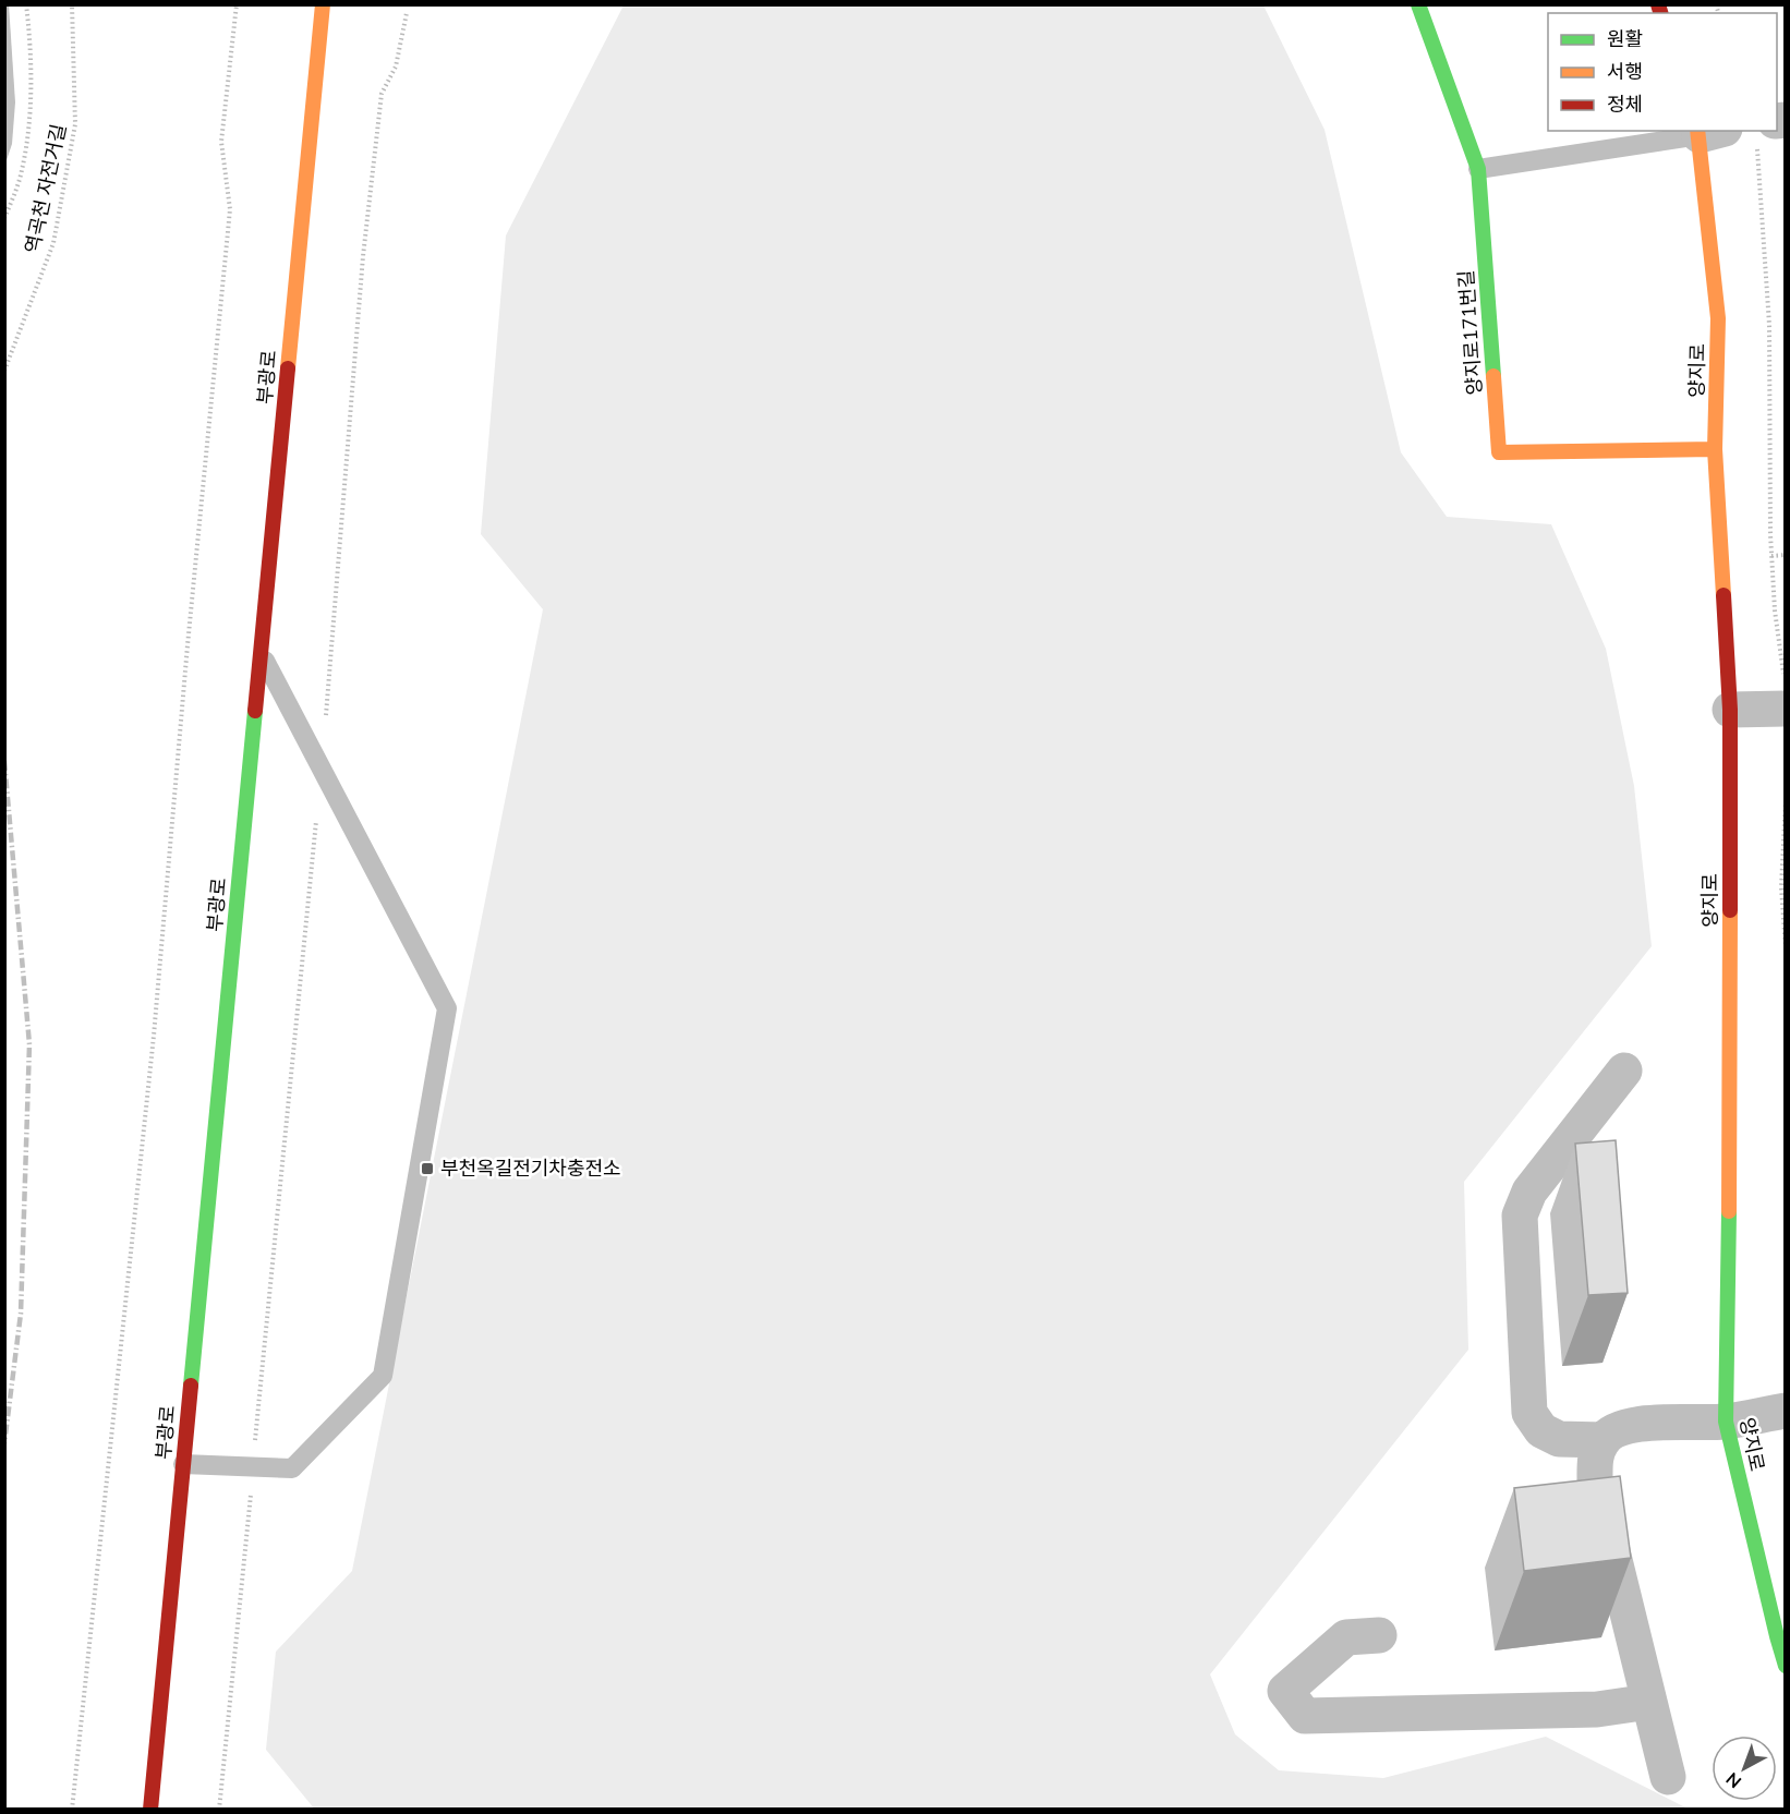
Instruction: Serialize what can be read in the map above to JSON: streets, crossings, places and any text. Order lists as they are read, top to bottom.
{
  "streets": {
    "street": ["양지로171번길", "양지로", "부광로"],
    "path": ["역곡천 자전거길"]
  },
  "crossings": [
    ["양지로171번길", "양지로"]
  ],
  "places": {
    "transit": ["부천옥길전기차충전소"]
  },
  "legend": ["원활", "서행", "정체"],
  "north": "bottom left"
}
